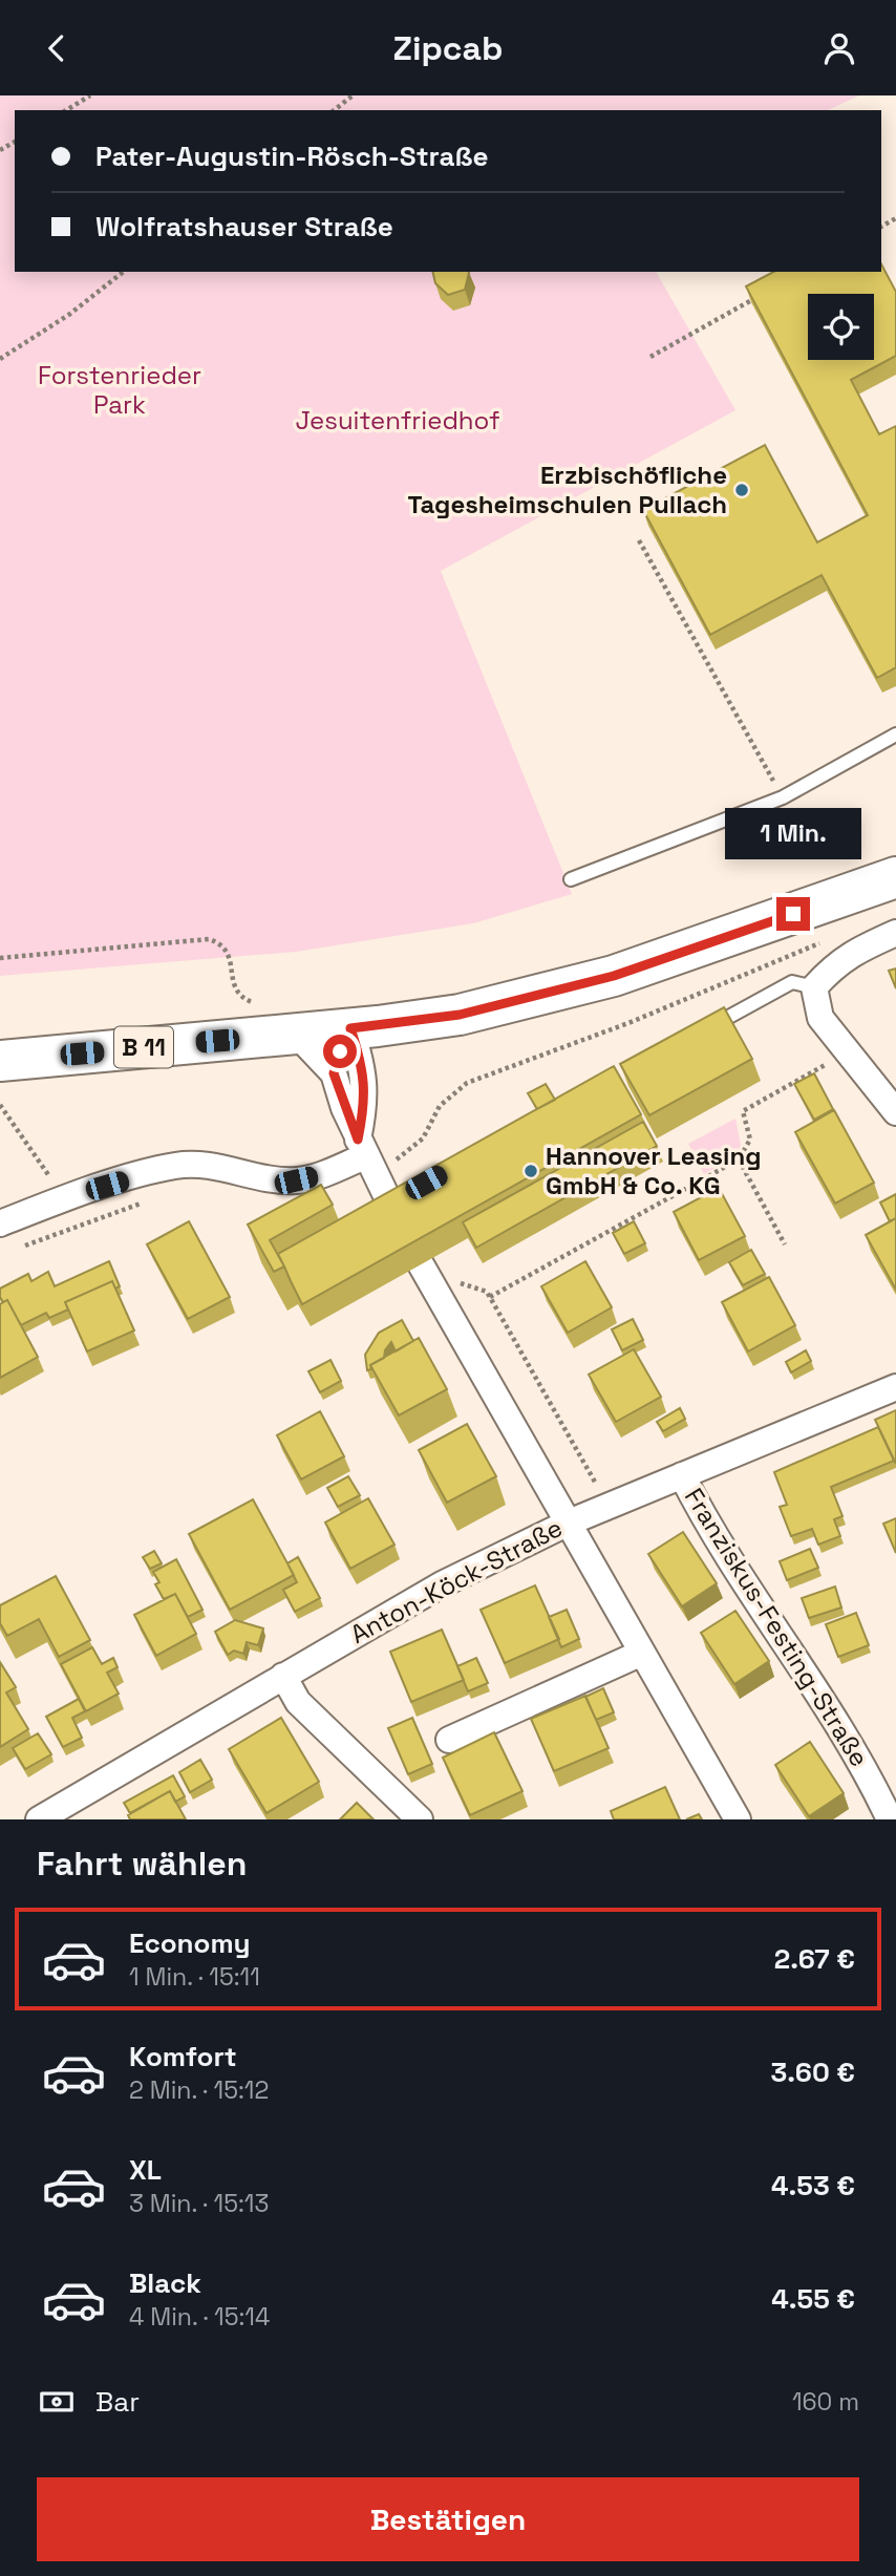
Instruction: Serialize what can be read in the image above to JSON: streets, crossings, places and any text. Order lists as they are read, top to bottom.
{
  "streets": {
    "main road": ["B 11"],
    "street": ["Anton-Köck-Straße", "Franziskus-Festing-Straße"]
  },
  "crossings": [
    ["Anton-Köck-Straße", "Franziskus-Festing-Straße"]
  ],
  "parks": ["Forstenrieder Park", "Jesuitenfriedhof"],
  "places": ["Erzbischöfliche Tagesheimschulen Pullach", "Hannover Leasing GmbH & Co. KG"],
  "page": {
    "header": "Zipcab",
    "banner": ["Pater-Augustin-Rösch-Straße", "Wolfratshauser Straße"],
    "bubble": "1 Min.",
    "heading": "Fahrt wählen",
    "list": [
      {
        "name": "Economy",
        "note": "1 Min. · 15:11",
        "value": "2.67 €"
      },
      {
        "name": "Komfort",
        "note": "2 Min. · 15:12",
        "value": "3.60 €"
      },
      {
        "name": "XL",
        "note": "3 Min. · 15:13",
        "value": "4.53 €"
      },
      {
        "name": "Black",
        "note": "4 Min. · 15:14",
        "value": "4.55 €"
      }
    ],
    "pay": ["Bar", "160 m"],
    "buttons": "Bestätigen"
  }
}
